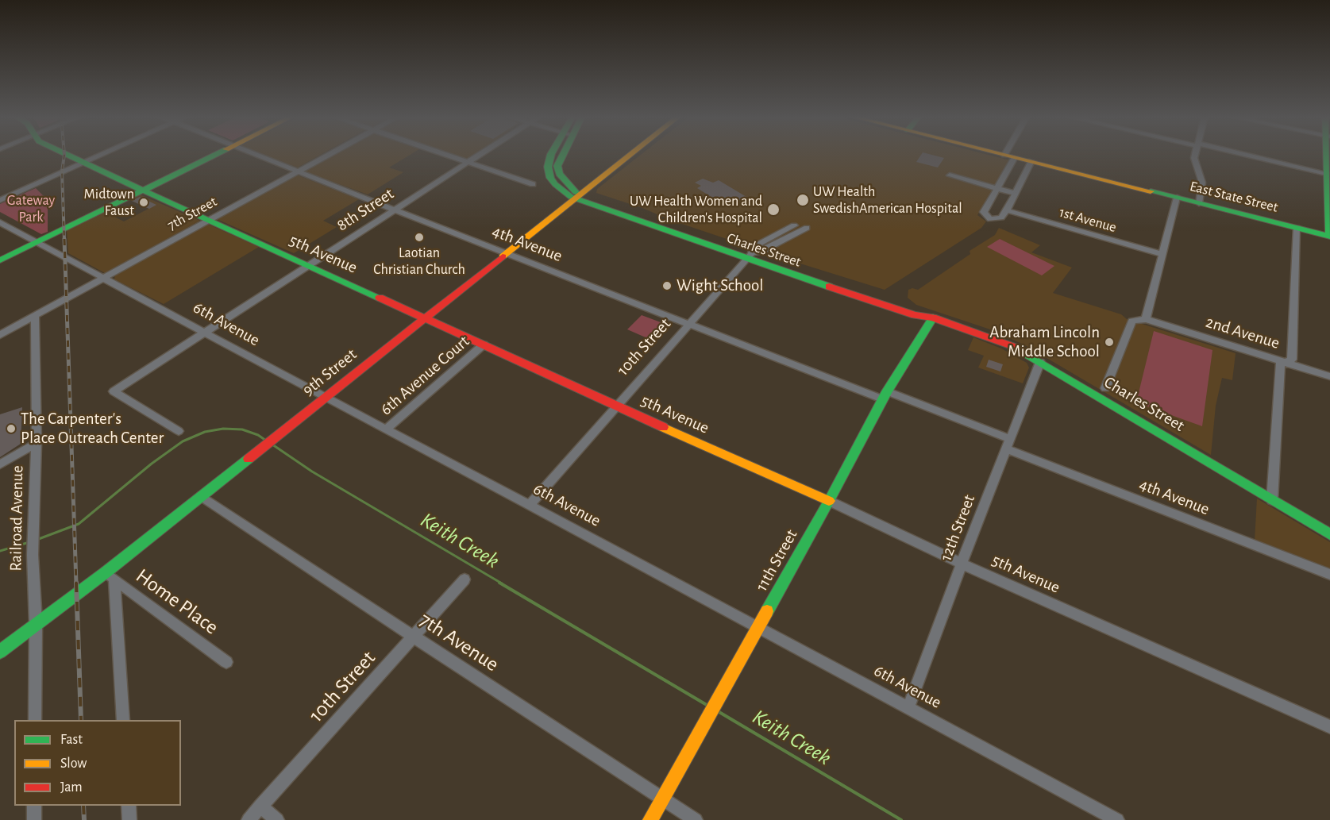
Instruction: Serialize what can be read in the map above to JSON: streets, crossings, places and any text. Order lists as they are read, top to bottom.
{
  "streets": {
    "main road": [
      "East State Street",
      "Charles Street",
      "5th Avenue",
      "9th Street",
      "11th Street"
    ],
    "street": [
      "8th Street",
      "7th Street",
      "1st Avenue",
      "4th Avenue",
      "6th Avenue",
      "2nd Avenue",
      "10th Street",
      "6th Avenue Court",
      "Railroad Avenue",
      "12th Street",
      "Home Place",
      "7th Avenue"
    ]
  },
  "crossings": [
    ["8th Street", "4th Avenue"],
    ["8th Street", "5th Avenue"],
    ["8th Street", "6th Avenue"],
    ["7th Street", "4th Avenue"],
    ["7th Street", "5th Avenue"],
    ["7th Street", "6th Avenue"],
    ["7th Street", "Railroad Avenue"],
    ["4th Avenue", "10th Street"],
    ["4th Avenue", "9th Street"],
    ["4th Avenue", "12th Street"],
    ["4th Avenue", "11th Street"],
    ["Charles Street", "10th Street"],
    ["Charles Street", "9th Street"],
    ["Charles Street", "12th Street"],
    ["Charles Street", "11th Street"],
    ["5th Avenue", "10th Street"],
    ["5th Avenue", "9th Street"],
    ["5th Avenue", "6th Avenue Court"],
    ["5th Avenue", "12th Street"],
    ["5th Avenue", "11th Street"],
    ["6th Avenue", "10th Street"],
    ["6th Avenue", "9th Street"],
    ["6th Avenue", "6th Avenue Court"],
    ["6th Avenue", "12th Street"],
    ["6th Avenue", "11th Street"],
    ["10th Street", "7th Avenue"],
    ["9th Street", "Railroad Avenue"],
    ["9th Street", "Home Place"],
    ["9th Street", "7th Avenue"],
    ["11th Street", "7th Avenue"]
  ],
  "water": ["Keith Creek"],
  "parks": ["Gateway Park"],
  "places": [
    "UW Health SwedishAmerican Hospital",
    "Midtown Faust",
    "UW Health Women and Children's Hospital",
    "Laotian Christian Church",
    "Wight School",
    "Abraham Lincoln Middle School",
    "The Carpenter's Place Outreach Center"
  ],
  "legend": ["Fast", "Slow", "Jam"]
}
